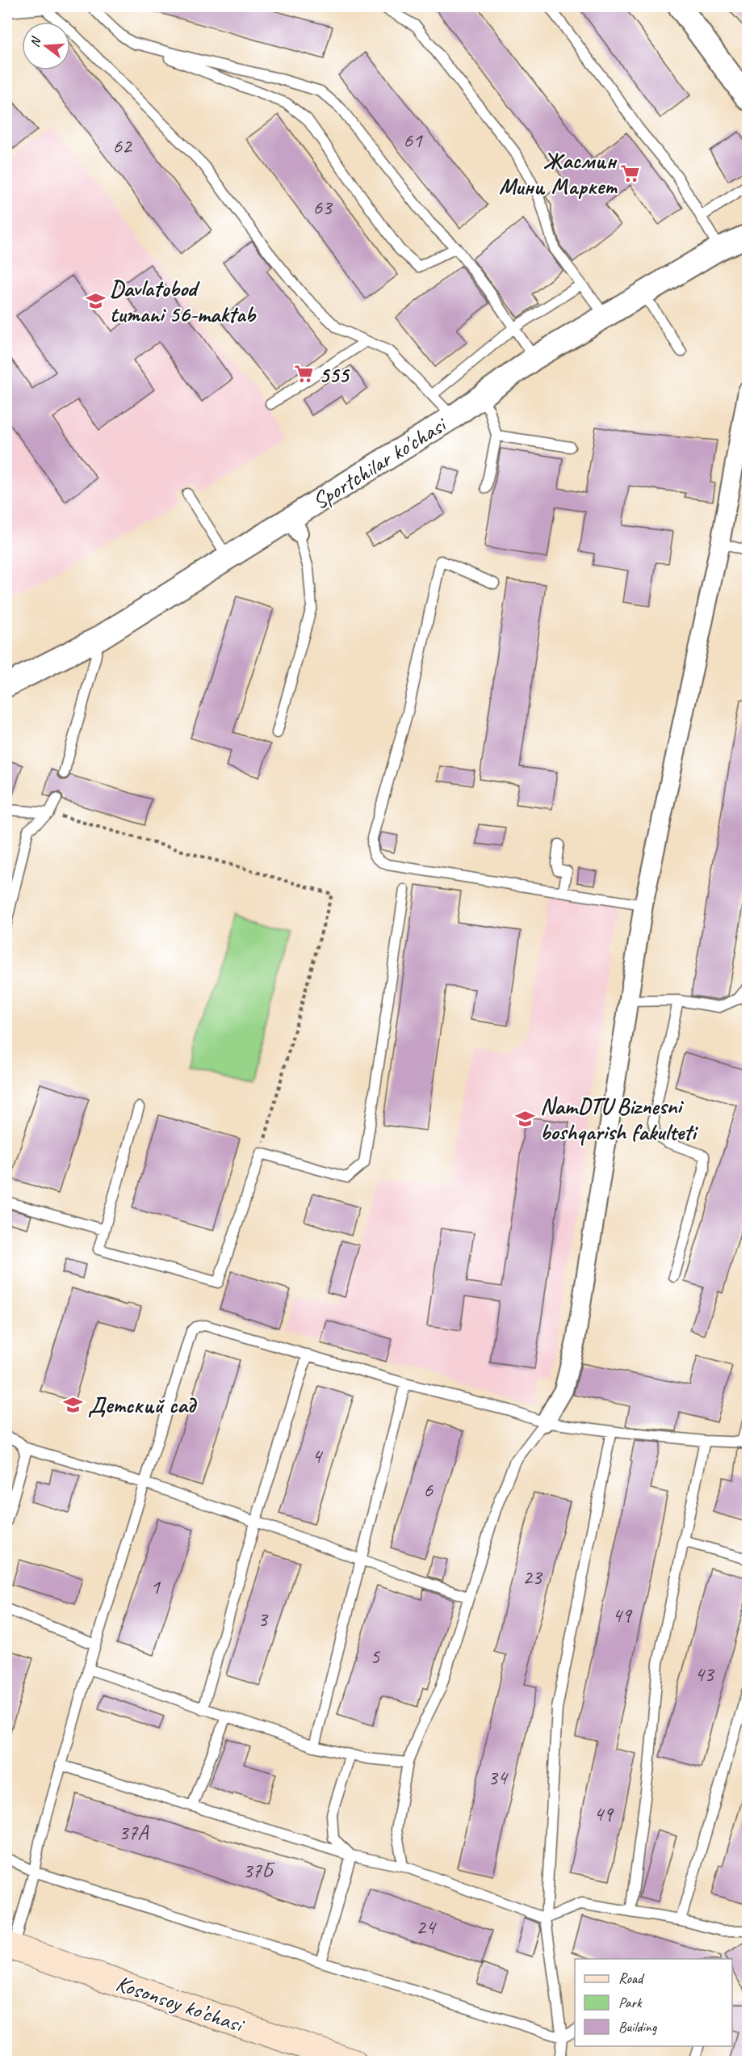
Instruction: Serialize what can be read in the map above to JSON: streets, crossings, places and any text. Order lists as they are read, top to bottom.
{
  "streets": {
    "main road": ["Kosonsoy ko’chasi"],
    "street": ["Sportchilar ko'chasi"]
  },
  "places": {
    "supermarket": ["Жасмин Мини Маркет", "555"],
    "school or university": ["Davlatobod tumani 56-maktab", "NamDTU Biznesni boshqarish fakulteti", "Детский сад"]
  },
  "house_numbers": [
    "61",
    "62",
    "63",
    "4",
    "6",
    "23",
    "1",
    "49",
    "3",
    "5",
    "43",
    "34",
    "49",
    "37A",
    "37Б",
    "24"
  ],
  "legend": ["Road", "Park", "Building"],
  "north": "left"
}
